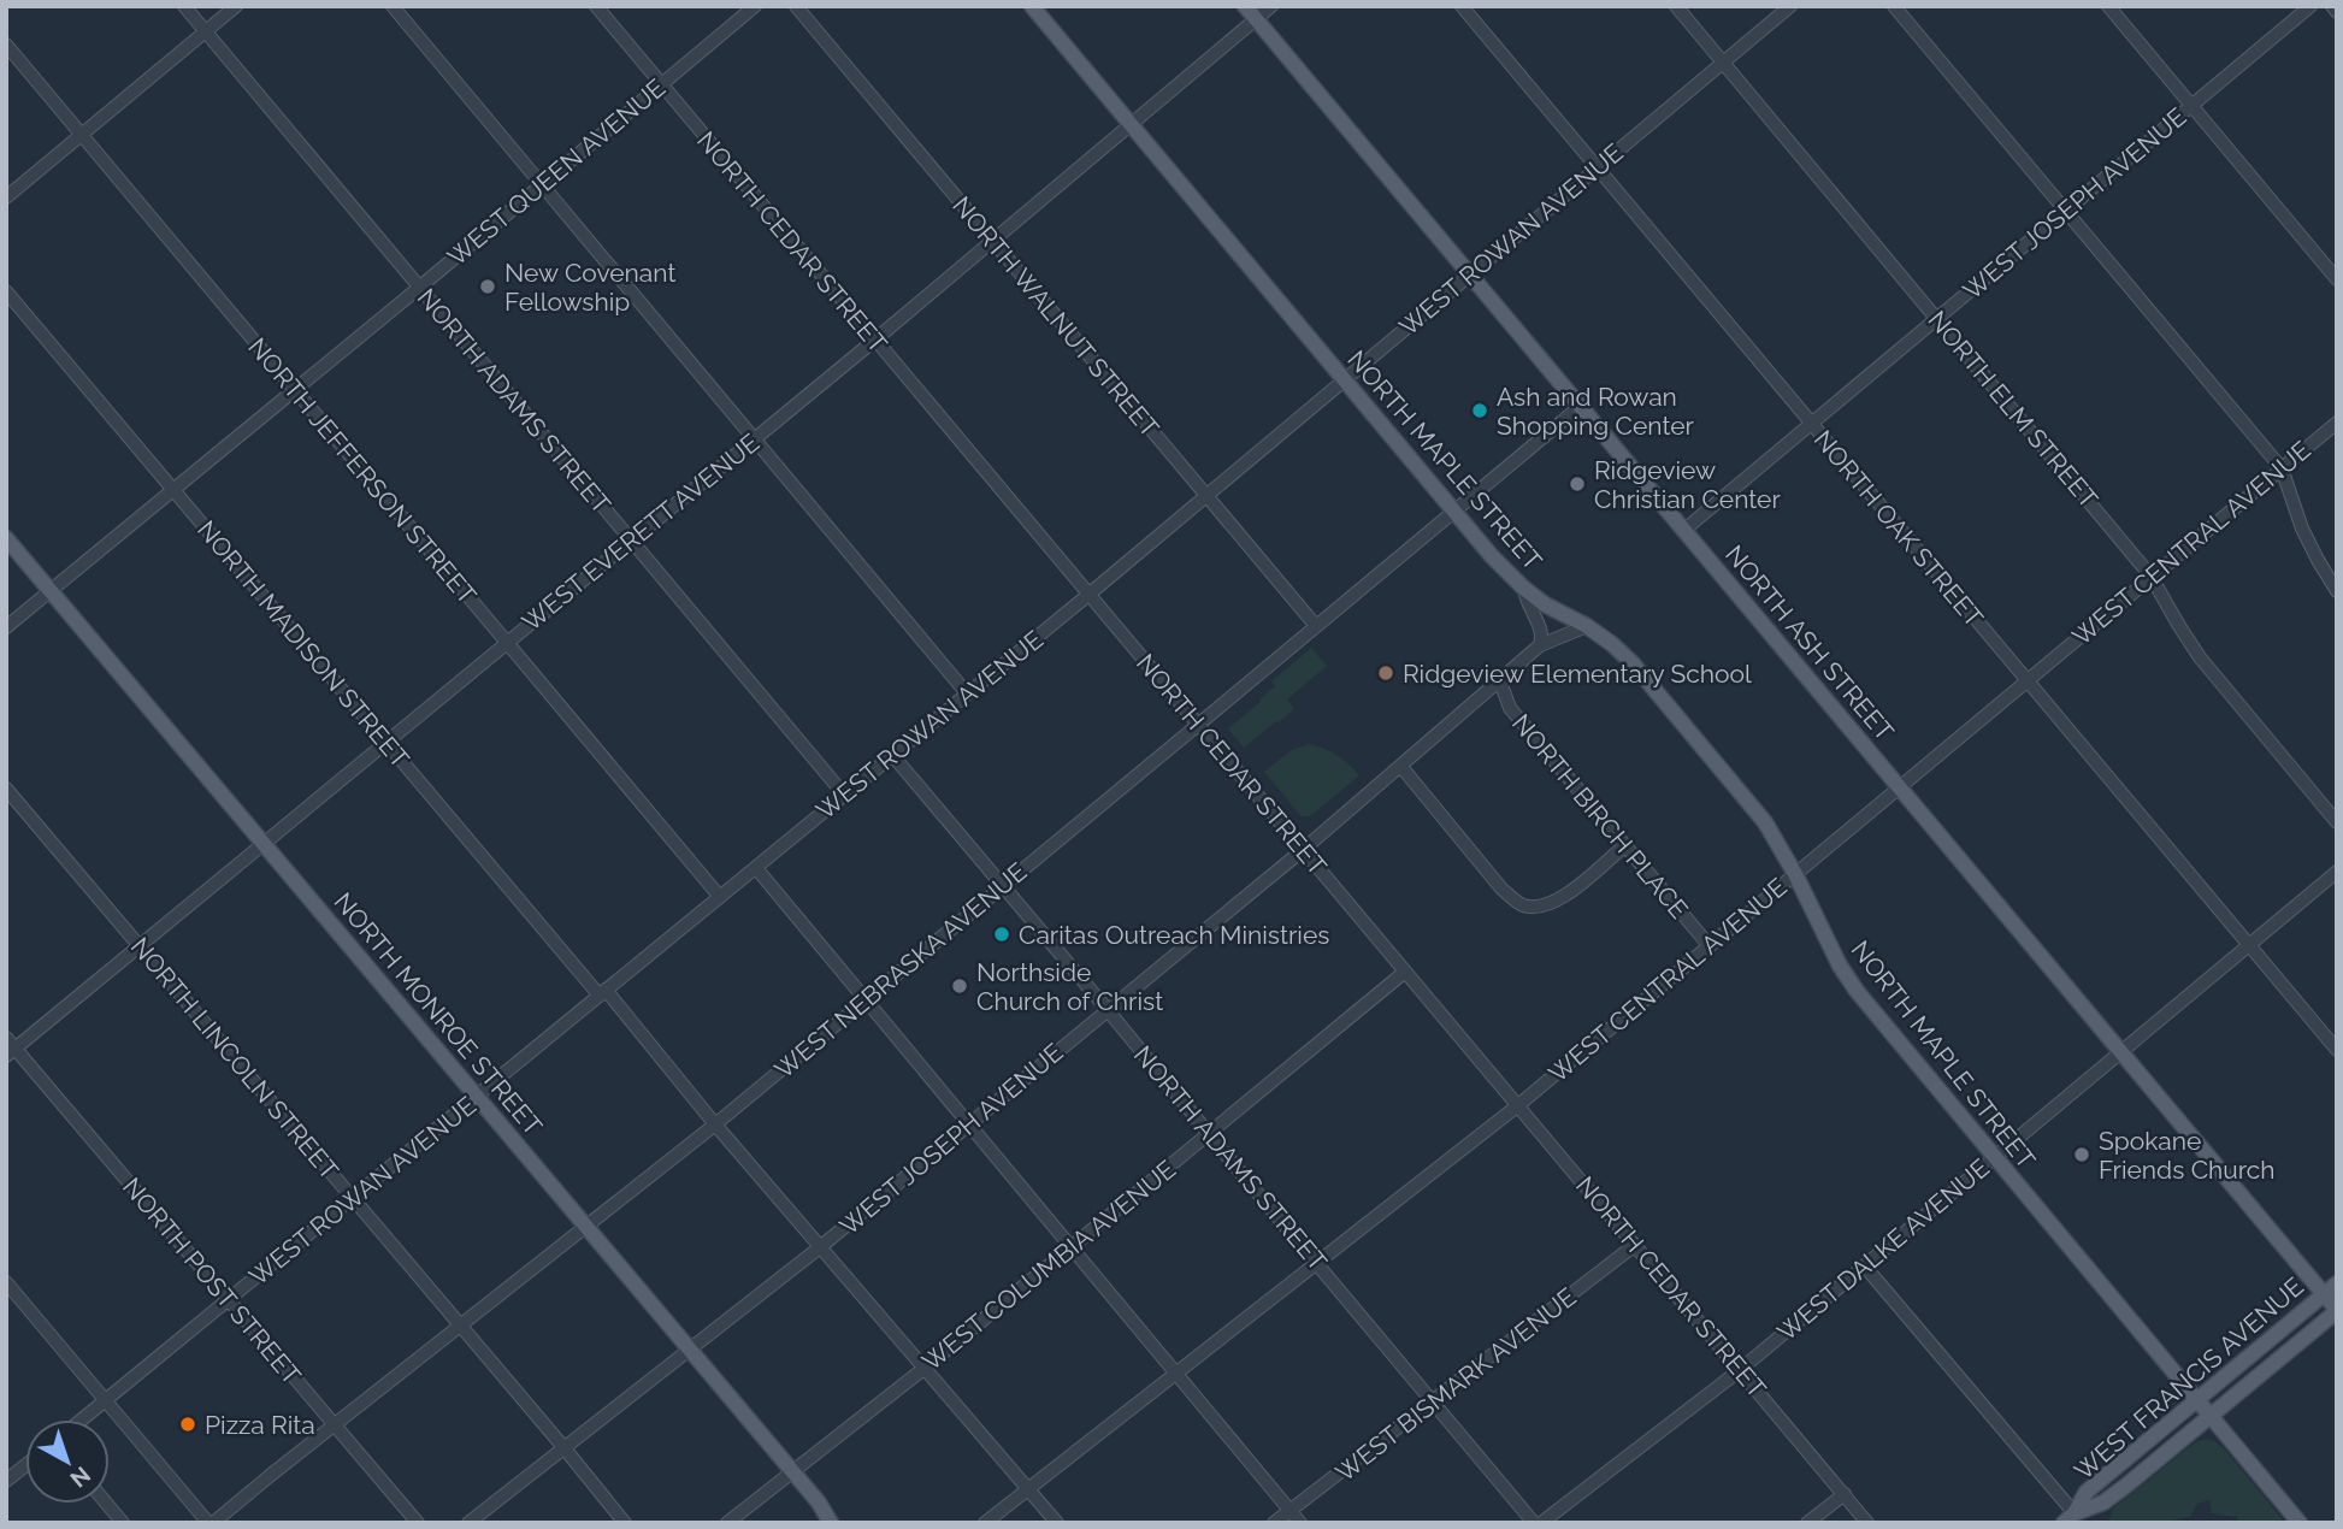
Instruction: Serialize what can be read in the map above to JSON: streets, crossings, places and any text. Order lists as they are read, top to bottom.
{
  "streets": {
    "main road": [
      "NORTH MAPLE STREET",
      "NORTH ASH STREET",
      "NORTH MONROE STREET",
      "WEST FRANCIS AVENUE"
    ],
    "street": [
      "WEST QUEEN AVENUE",
      "WEST JOSEPH AVENUE",
      "WEST ROWAN AVENUE",
      "NORTH CEDAR STREET",
      "NORTH WALNUT STREET",
      "NORTH ADAMS STREET",
      "NORTH ELM STREET",
      "NORTH JEFFERSON STREET",
      "NORTH OAK STREET",
      "WEST EVERETT AVENUE",
      "WEST CENTRAL AVENUE",
      "NORTH MADISON STREET",
      "NORTH BIRCH PLACE",
      "WEST NEBRASKA AVENUE",
      "NORTH LINCOLN STREET",
      "WEST DALKE AVENUE",
      "WEST COLUMBIA AVENUE",
      "NORTH POST STREET",
      "WEST BISMARK AVENUE"
    ]
  },
  "crossings": [
    ["WEST QUEEN AVENUE", "NORTH CEDAR STREET"],
    ["WEST QUEEN AVENUE", "NORTH ADAMS STREET"],
    ["WEST QUEEN AVENUE", "NORTH JEFFERSON STREET"],
    ["WEST QUEEN AVENUE", "NORTH MADISON STREET"],
    ["WEST QUEEN AVENUE", "NORTH MONROE STREET"],
    ["WEST JOSEPH AVENUE", "NORTH CEDAR STREET"],
    ["WEST JOSEPH AVENUE", "NORTH ADAMS STREET"],
    ["WEST JOSEPH AVENUE", "NORTH ELM STREET"],
    ["WEST JOSEPH AVENUE", "NORTH MAPLE STREET"],
    ["WEST JOSEPH AVENUE", "NORTH OAK STREET"],
    ["WEST JOSEPH AVENUE", "NORTH ASH STREET"],
    ["WEST JOSEPH AVENUE", "NORTH MADISON STREET"],
    ["WEST JOSEPH AVENUE", "NORTH BIRCH PLACE"],
    ["WEST JOSEPH AVENUE", "NORTH MONROE STREET"],
    ["WEST JOSEPH AVENUE", "NORTH LINCOLN STREET"],
    ["WEST ROWAN AVENUE", "NORTH CEDAR STREET"],
    ["WEST ROWAN AVENUE", "NORTH WALNUT STREET"],
    ["WEST ROWAN AVENUE", "NORTH ADAMS STREET"],
    ["WEST ROWAN AVENUE", "NORTH ELM STREET"],
    ["WEST ROWAN AVENUE", "NORTH MAPLE STREET"],
    ["WEST ROWAN AVENUE", "NORTH JEFFERSON STREET"],
    ["WEST ROWAN AVENUE", "NORTH OAK STREET"],
    ["WEST ROWAN AVENUE", "NORTH ASH STREET"],
    ["WEST ROWAN AVENUE", "NORTH MADISON STREET"],
    ["WEST ROWAN AVENUE", "NORTH MONROE STREET"],
    ["WEST ROWAN AVENUE", "NORTH LINCOLN STREET"],
    ["WEST ROWAN AVENUE", "NORTH POST STREET"],
    ["NORTH CEDAR STREET", "WEST EVERETT AVENUE"],
    ["NORTH CEDAR STREET", "WEST CENTRAL AVENUE"],
    ["NORTH CEDAR STREET", "WEST NEBRASKA AVENUE"],
    ["NORTH CEDAR STREET", "WEST DALKE AVENUE"],
    ["NORTH CEDAR STREET", "WEST COLUMBIA AVENUE"],
    ["NORTH CEDAR STREET", "WEST BISMARK AVENUE"],
    ["NORTH WALNUT STREET", "WEST EVERETT AVENUE"],
    ["NORTH WALNUT STREET", "WEST NEBRASKA AVENUE"],
    ["NORTH ADAMS STREET", "WEST EVERETT AVENUE"],
    ["NORTH ADAMS STREET", "WEST CENTRAL AVENUE"],
    ["NORTH ADAMS STREET", "WEST NEBRASKA AVENUE"],
    ["NORTH ADAMS STREET", "WEST DALKE AVENUE"],
    ["NORTH ADAMS STREET", "WEST COLUMBIA AVENUE"],
    ["NORTH ADAMS STREET", "WEST BISMARK AVENUE"],
    ["NORTH ELM STREET", "WEST CENTRAL AVENUE"],
    ["NORTH MAPLE STREET", "WEST EVERETT AVENUE"],
    ["NORTH MAPLE STREET", "WEST CENTRAL AVENUE"],
    ["NORTH MAPLE STREET", "WEST NEBRASKA AVENUE"],
    ["NORTH MAPLE STREET", "WEST DALKE AVENUE"],
    ["NORTH MAPLE STREET", "WEST FRANCIS AVENUE"],
    ["NORTH JEFFERSON STREET", "WEST EVERETT AVENUE"],
    ["NORTH OAK STREET", "WEST CENTRAL AVENUE"],
    ["NORTH OAK STREET", "WEST DALKE AVENUE"],
    ["WEST EVERETT AVENUE", "NORTH ASH STREET"],
    ["WEST EVERETT AVENUE", "NORTH MADISON STREET"],
    ["WEST EVERETT AVENUE", "NORTH MONROE STREET"],
    ["WEST EVERETT AVENUE", "NORTH LINCOLN STREET"],
    ["WEST EVERETT AVENUE", "NORTH POST STREET"],
    ["WEST CENTRAL AVENUE", "NORTH ASH STREET"],
    ["WEST CENTRAL AVENUE", "NORTH MADISON STREET"],
    ["WEST CENTRAL AVENUE", "NORTH BIRCH PLACE"],
    ["NORTH ASH STREET", "WEST NEBRASKA AVENUE"],
    ["NORTH ASH STREET", "WEST DALKE AVENUE"],
    ["NORTH ASH STREET", "WEST FRANCIS AVENUE"],
    ["NORTH MADISON STREET", "WEST NEBRASKA AVENUE"],
    ["NORTH MADISON STREET", "WEST COLUMBIA AVENUE"],
    ["WEST NEBRASKA AVENUE", "NORTH MONROE STREET"],
    ["WEST NEBRASKA AVENUE", "NORTH LINCOLN STREET"],
    ["WEST NEBRASKA AVENUE", "NORTH POST STREET"],
    ["NORTH MONROE STREET", "WEST COLUMBIA AVENUE"]
  ],
  "places": [
    "New Covenant Fellowship",
    "Ash and Rowan Shopping Center",
    "Ridgeview Christian Center",
    "Ridgeview Elementary School",
    "Caritas Outreach Ministries",
    "Northside Church of Christ",
    "Spokane Friends Church",
    "Pizza Rita"
  ],
  "north": "bottom right"
}
